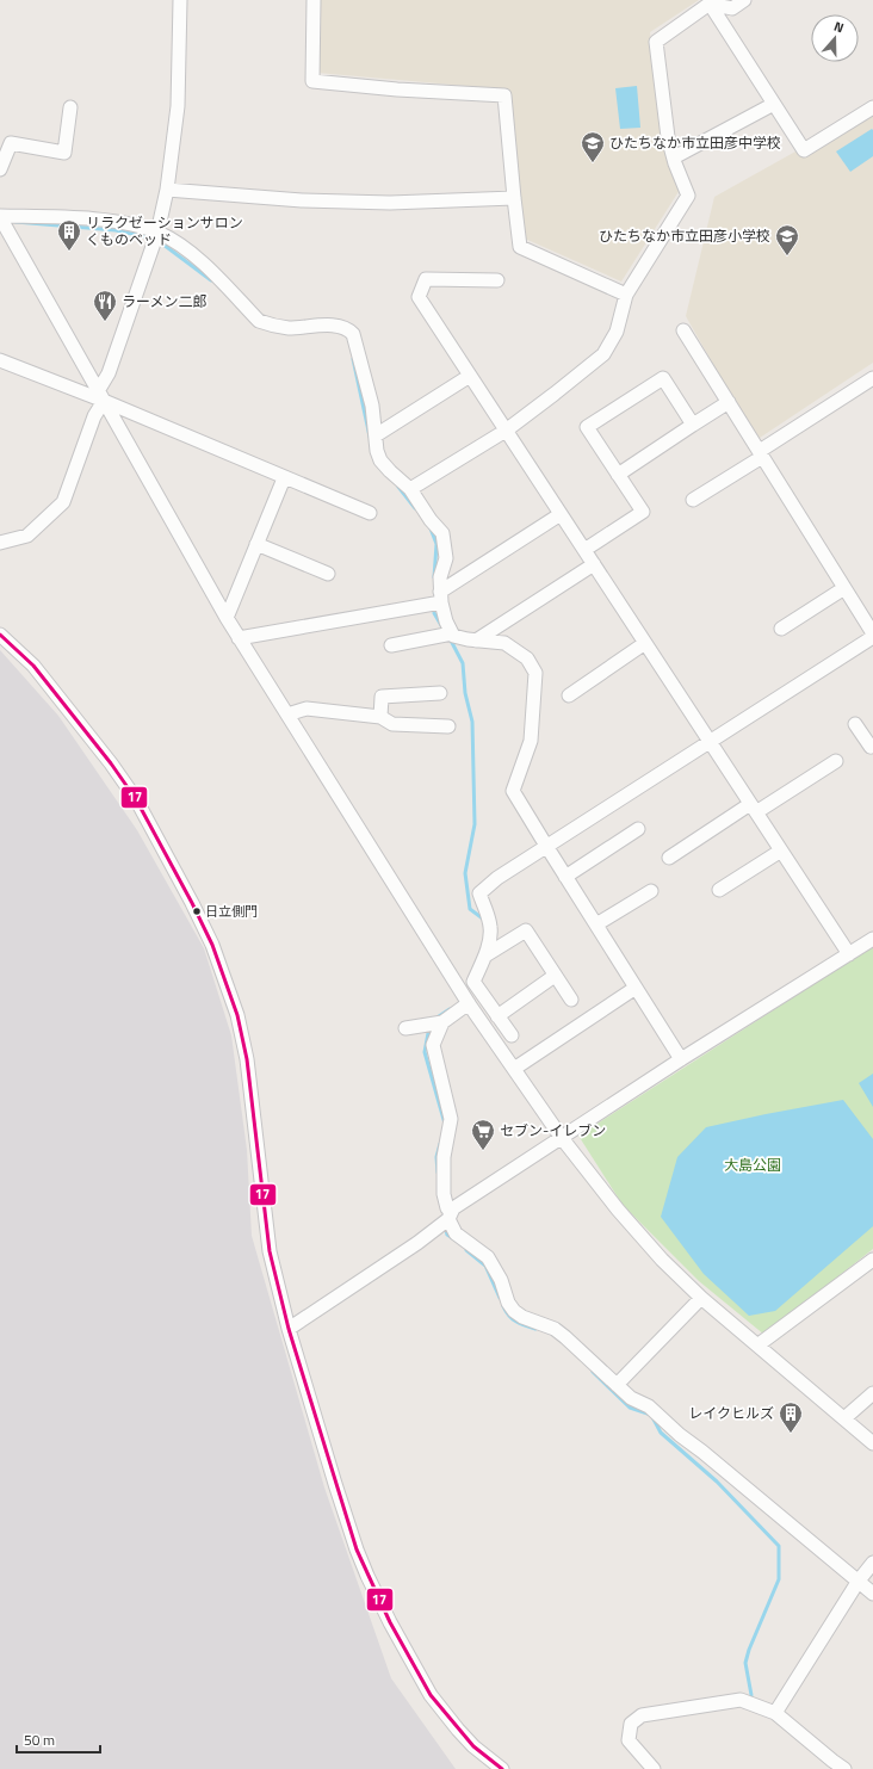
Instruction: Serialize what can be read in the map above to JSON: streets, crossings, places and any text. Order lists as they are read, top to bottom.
{
  "parks": ["大島公園"],
  "places": {
    "school or university": ["ひたちなか市立田彦中学校", "ひたちなか市立田彦小学校"],
    "building": ["リラクゼーションサロン くものベッド", "レイクヒルズ"],
    "restaurant": ["ラーメン二郎"],
    "other": ["日立側門"],
    "supermarket": ["セブン-イレブン"]
  },
  "lines": ["transit line 17"],
  "scale_bar": "50 m",
  "north": "top"
}
